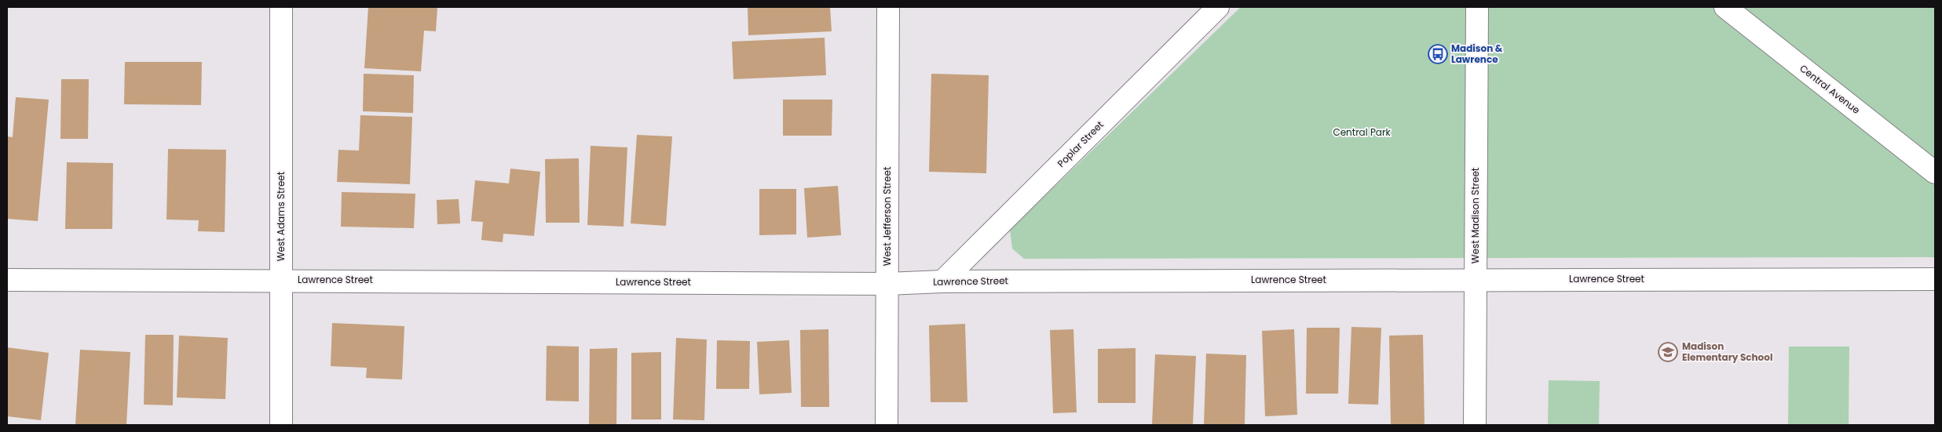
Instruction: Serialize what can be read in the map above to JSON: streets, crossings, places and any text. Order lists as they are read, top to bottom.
{
  "streets": {
    "street": [
      "Central Avenue",
      "Poplar Street",
      "West Madison Street",
      "West Adams Street",
      "West Jefferson Street",
      "Lawrence Street"
    ]
  },
  "crossings": [
    ["Poplar Street", "Lawrence Street"],
    ["West Madison Street", "Lawrence Street"],
    ["West Adams Street", "Lawrence Street"],
    ["West Jefferson Street", "Lawrence Street"]
  ],
  "parks": ["Central Park"],
  "places": {
    "bus stop": ["Madison & Lawrence"],
    "school or university": ["Madison Elementary School"]
  }
}
